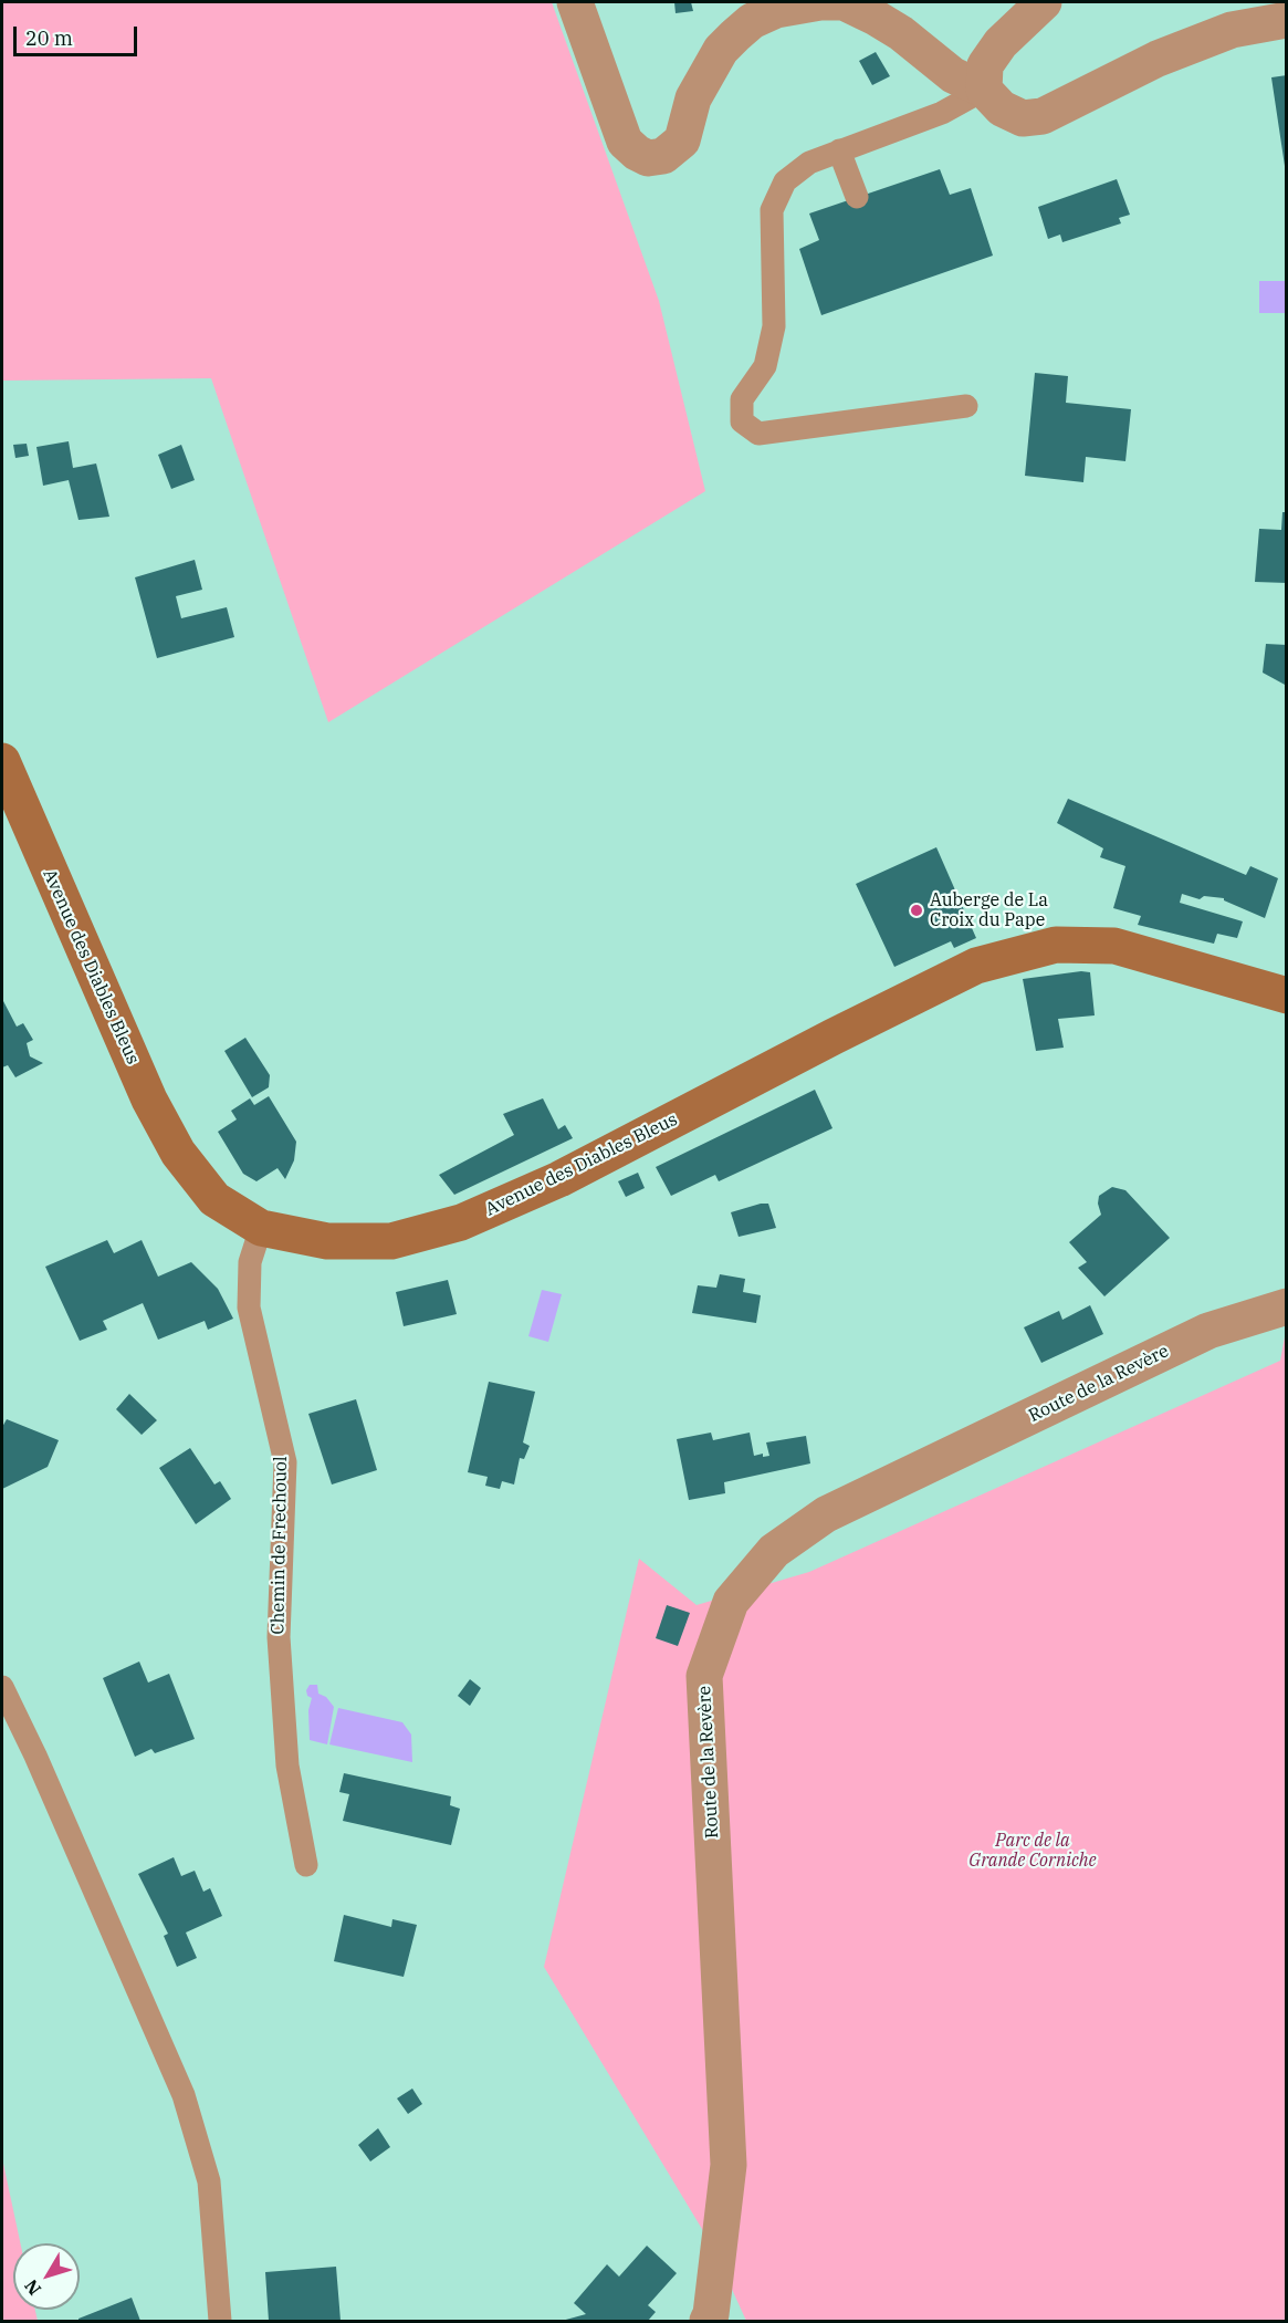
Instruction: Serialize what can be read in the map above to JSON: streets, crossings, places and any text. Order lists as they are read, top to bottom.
{
  "streets": {
    "main road": ["Avenue des Diables Bleus"],
    "street": ["Route de la Revère"],
    "lane": ["Chemin de Frechouol"]
  },
  "crossings": [
    ["Avenue des Diables Bleus", "Chemin de Frechouol"]
  ],
  "parks": ["Parc de la Grande Corniche"],
  "places": ["Auberge de La Croix du Pape"],
  "scale_bar": "20 m",
  "north": "bottom left"
}
